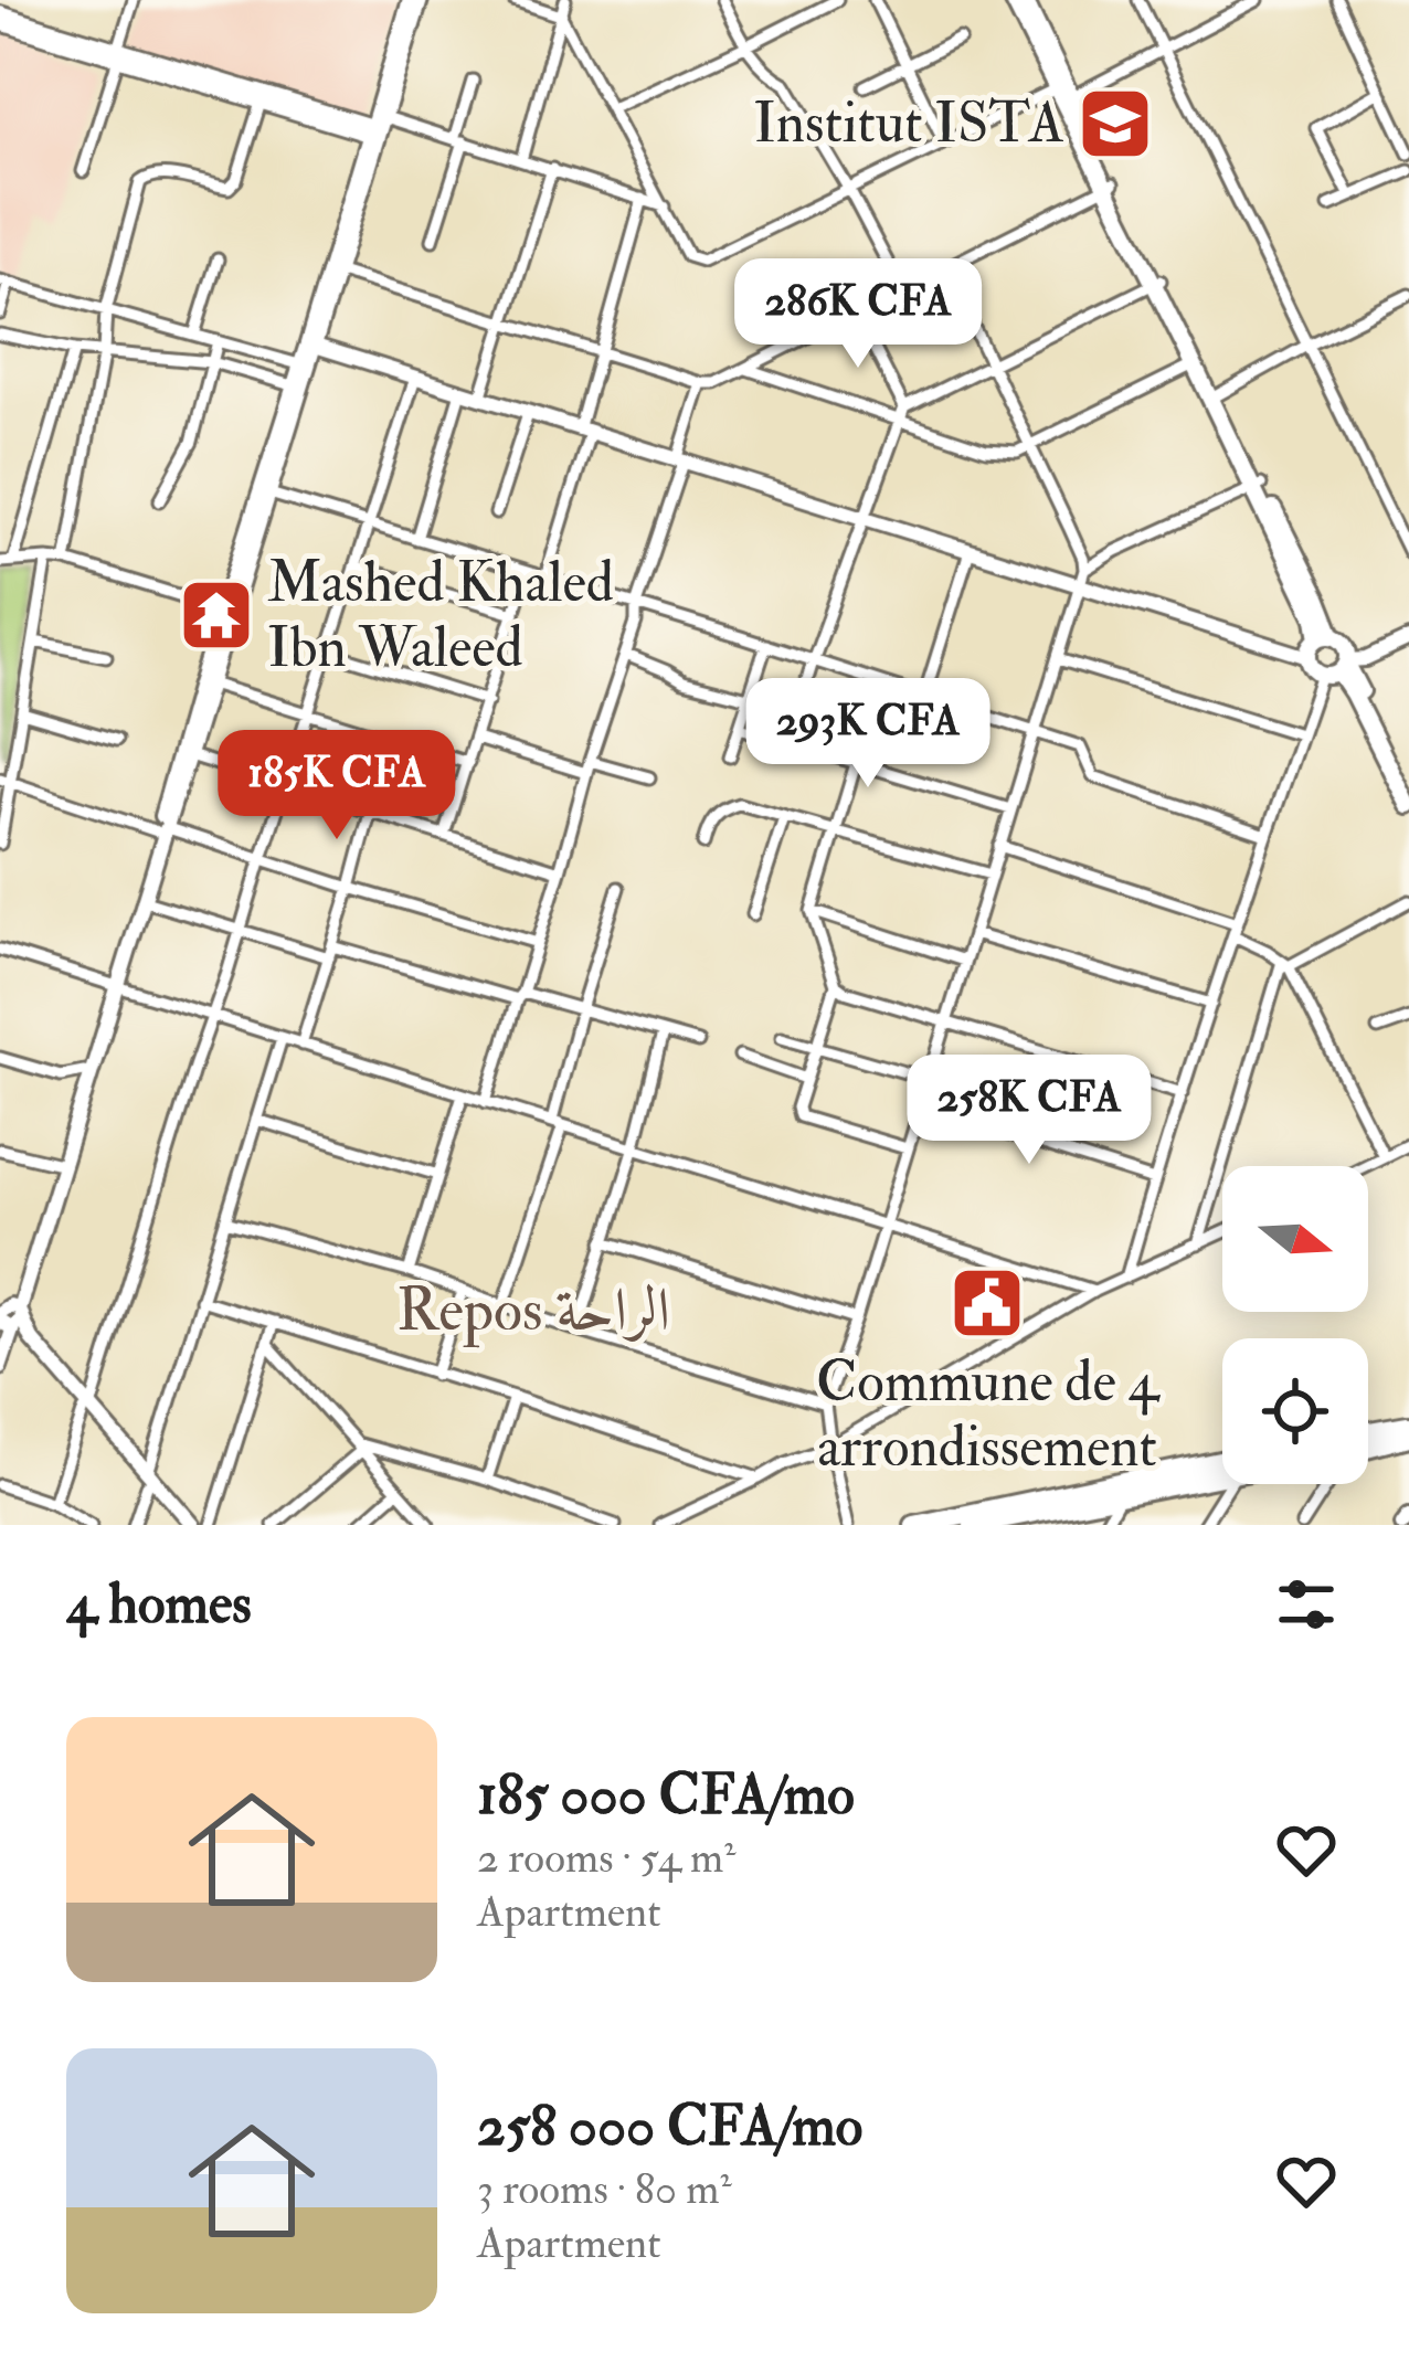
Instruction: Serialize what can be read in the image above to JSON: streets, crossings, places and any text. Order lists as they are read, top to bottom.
{
  "districts": ["Repos الراحة"],
  "places": {
    "school or university": ["Institut ISTA"],
    "temple": ["Mashed Khaled Ibn Waleed"],
    "public building": ["Commune de 4 arrondissement"]
  },
  "north": "right",
  "page": {
    "price": [
      "286K CFA",
      "293K CFA",
      "185K CFA",
      "258K CFA"
    ],
    "heading": "4 homes",
    "list": [
      {
        "name": "185 000 CFA/mo",
        "note": "2 rooms · 54 m² · Apartment"
      },
      {
        "name": "258 000 CFA/mo",
        "note": "3 rooms · 80 m² · Apartment"
      }
    ]
  }
}
